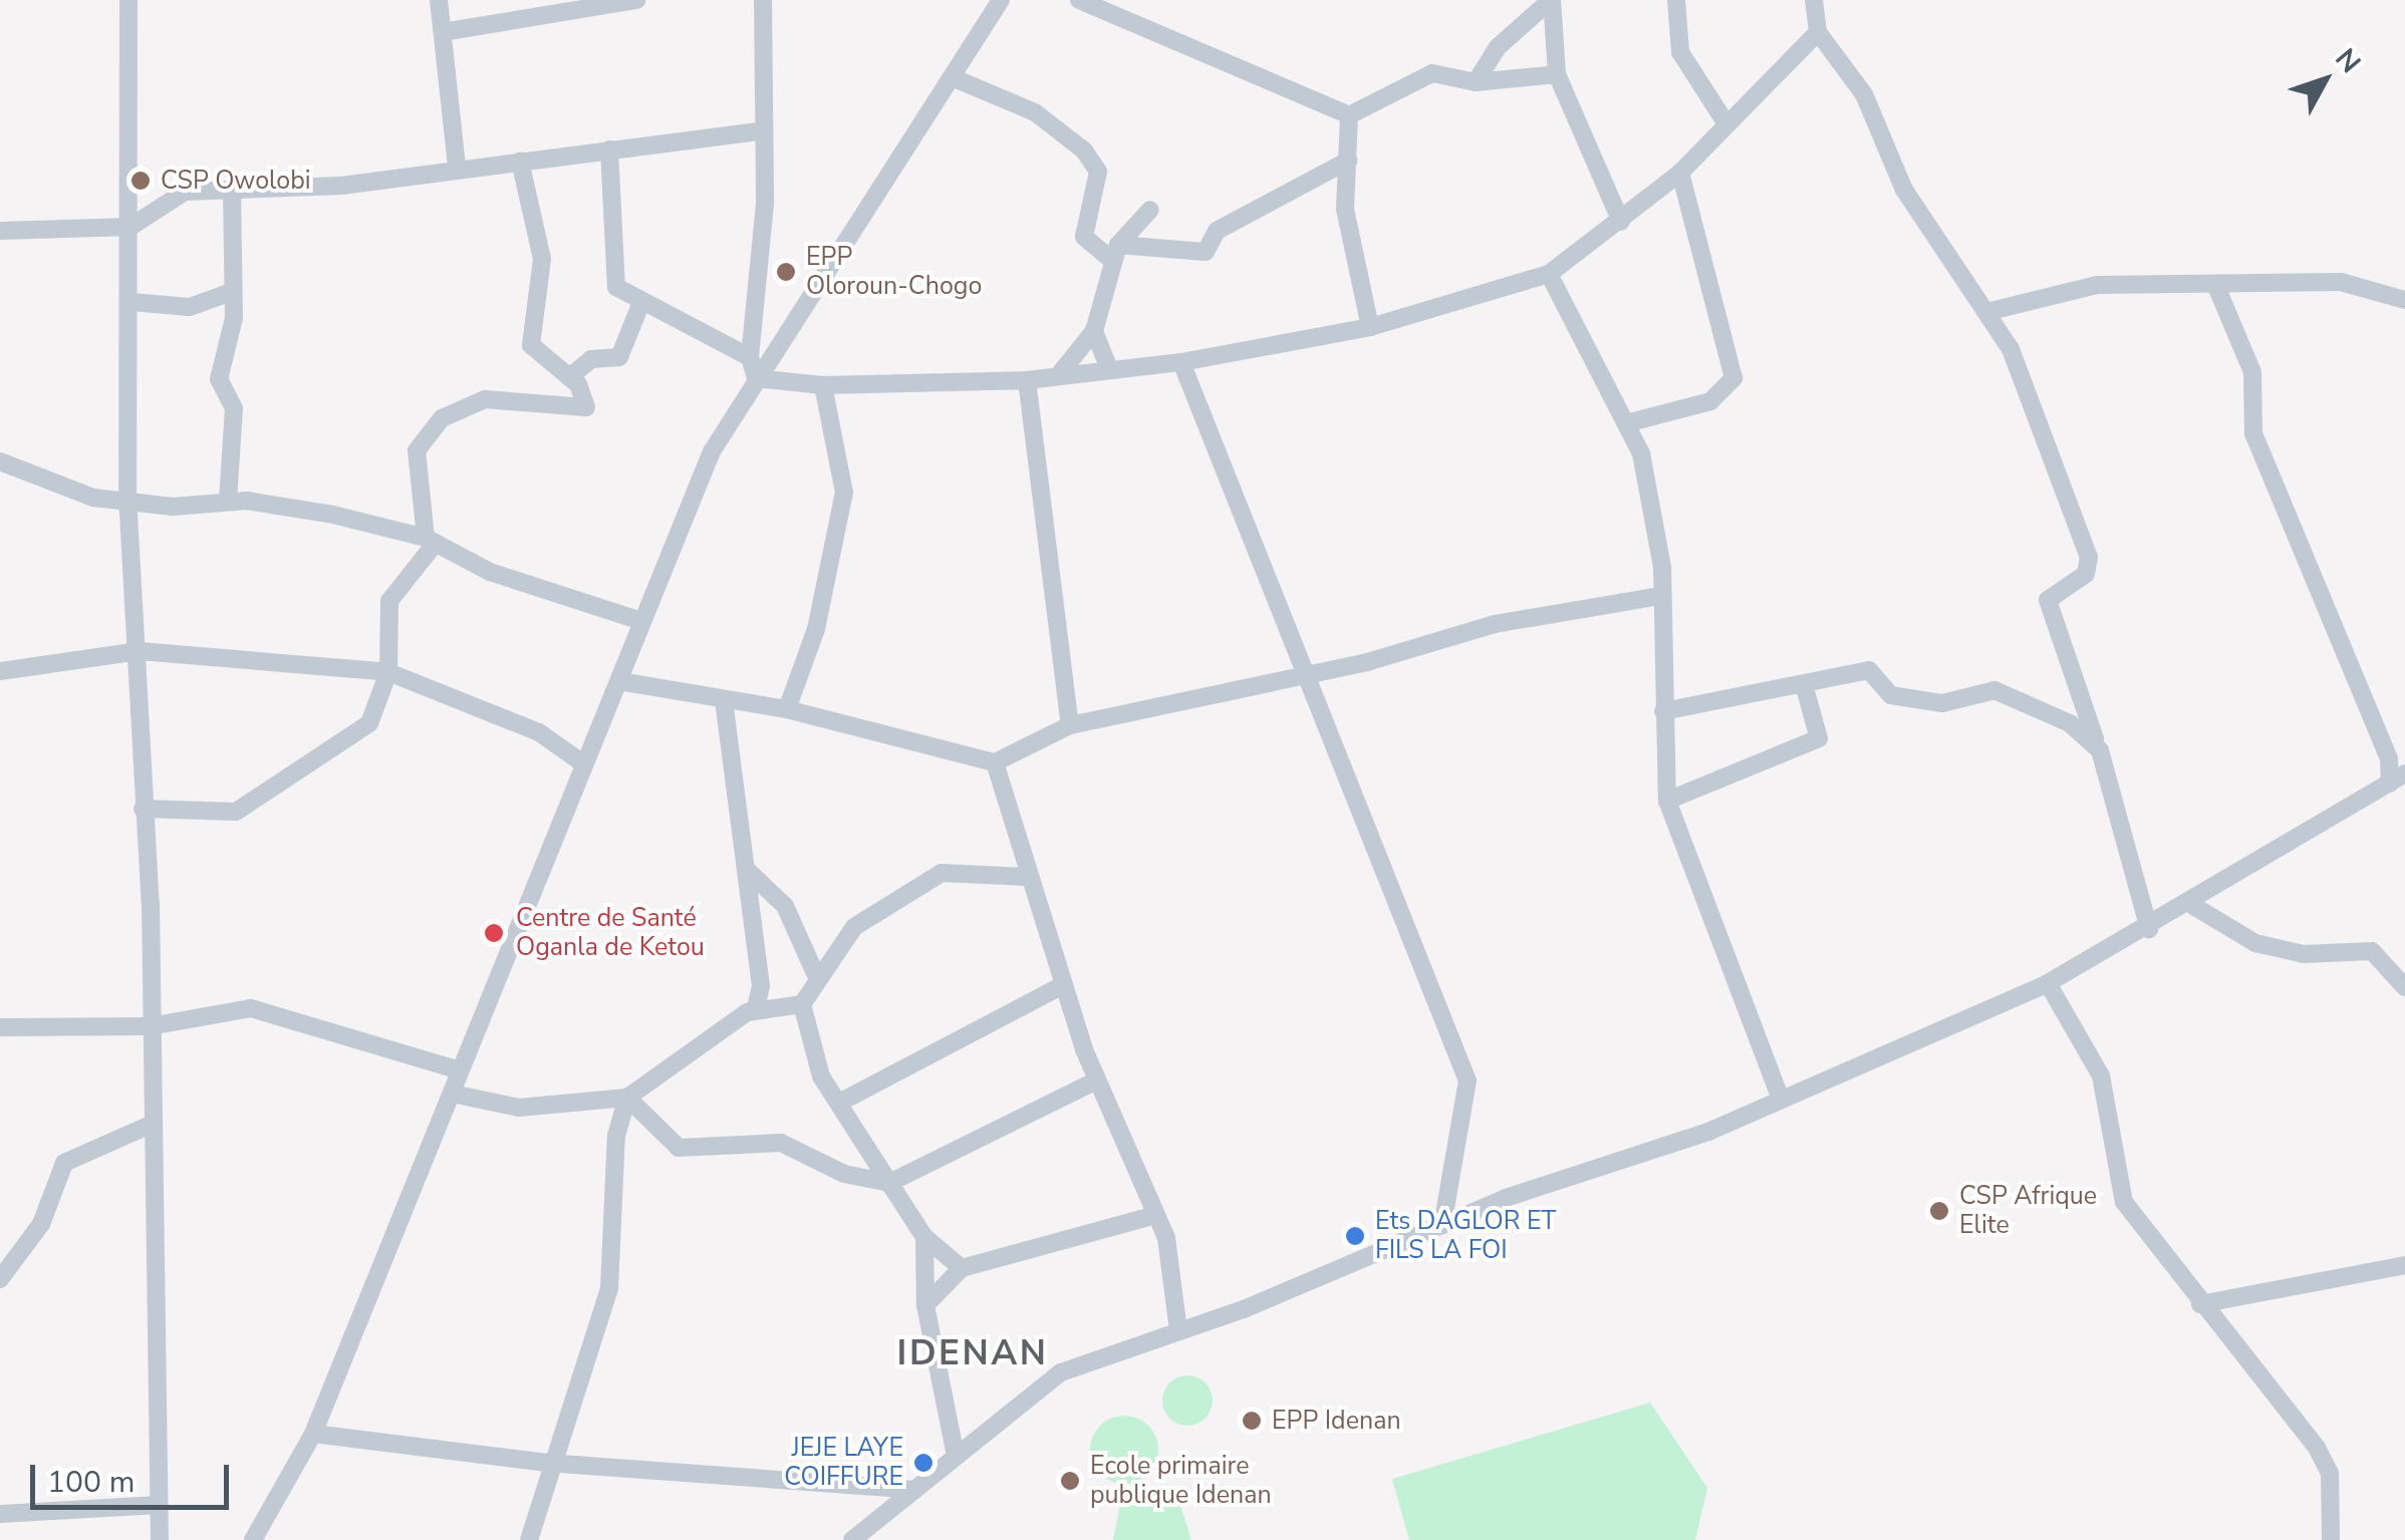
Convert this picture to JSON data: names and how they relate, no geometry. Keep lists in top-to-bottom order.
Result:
{
  "districts": ["IDENAN"],
  "places": [
    "CSP Owolobi",
    "EPP Oloroun-Chogo",
    "Centre de Santé Oganla de Ketou",
    "CSP Afrique Elite",
    "Ets DAGLOR ET FILS LA FOI",
    "EPP Idenan",
    "JEJE LAYE COIFFURE",
    "Ecole primaire publique Idenan"
  ],
  "scale_bar": "100 m",
  "north": "top right"
}
